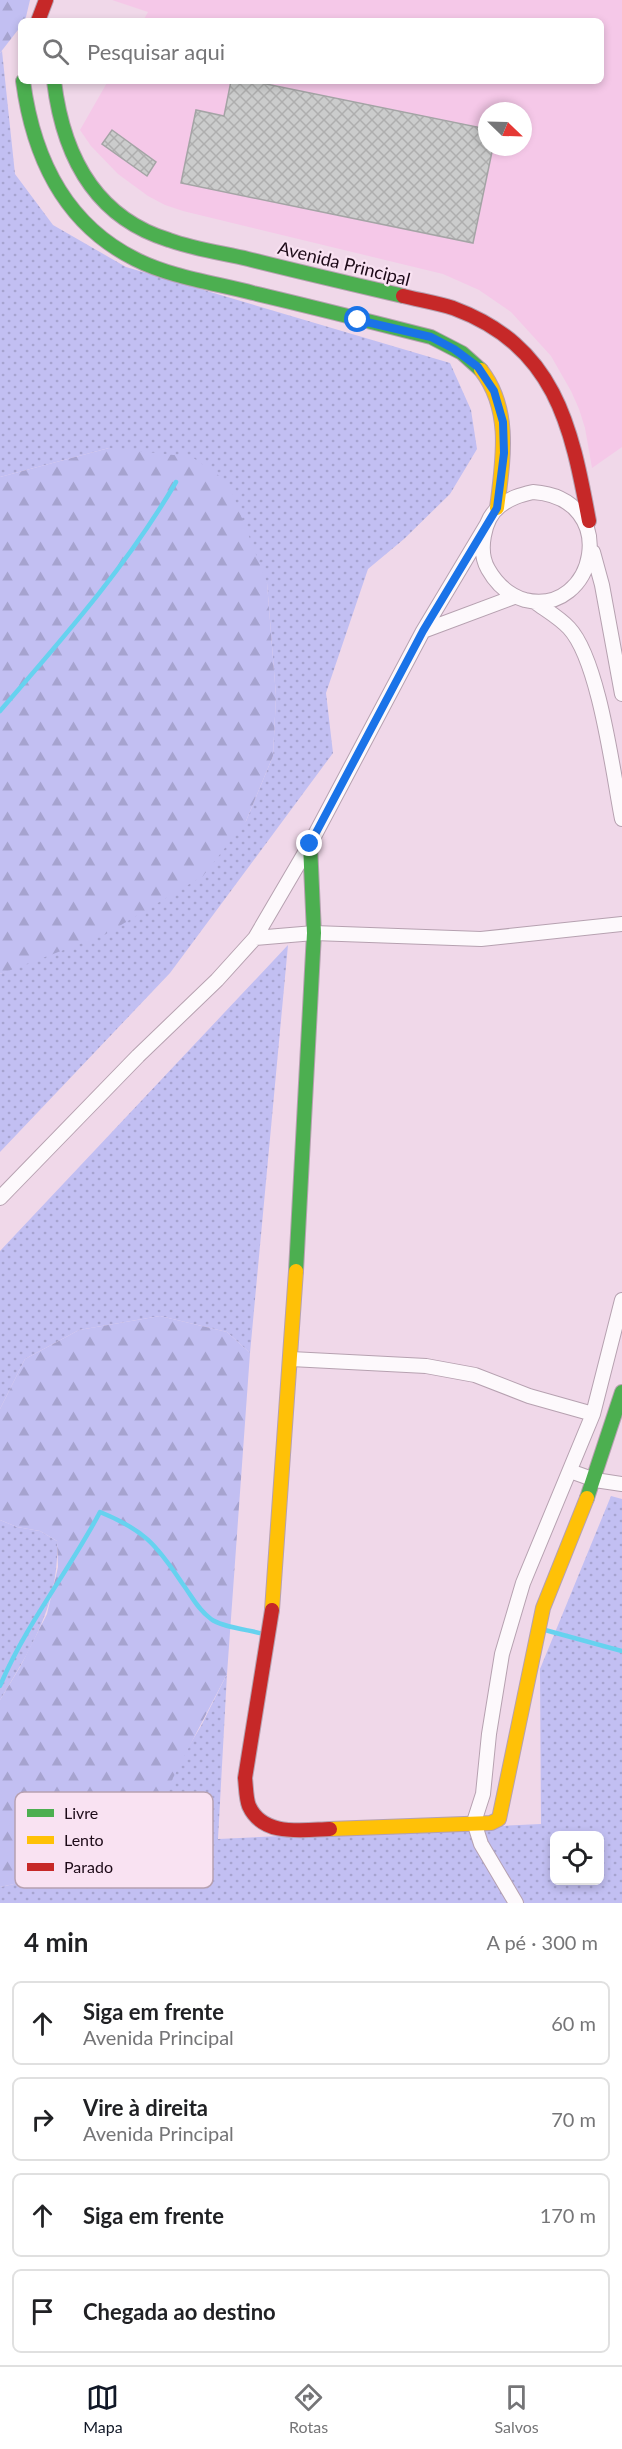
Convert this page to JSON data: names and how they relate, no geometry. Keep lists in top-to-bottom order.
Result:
{
  "streets": {
    "street": ["Avenida Principal"]
  },
  "legend": ["Livre", "Lento", "Parado"],
  "north": "bottom right",
  "page": {
    "search": "Pesquisar aqui",
    "heading": ["4 min", "A pé · 300 m"],
    "list": [
      ["Siga em frente", "Avenida Principal", "60 m"],
      ["Vire à direita", "Avenida Principal", "70 m"],
      ["Siga em frente", "170 m"],
      "Chegada ao destino"
    ],
    "nav": ["Mapa", "Rotas", "Salvos"]
  }
}
